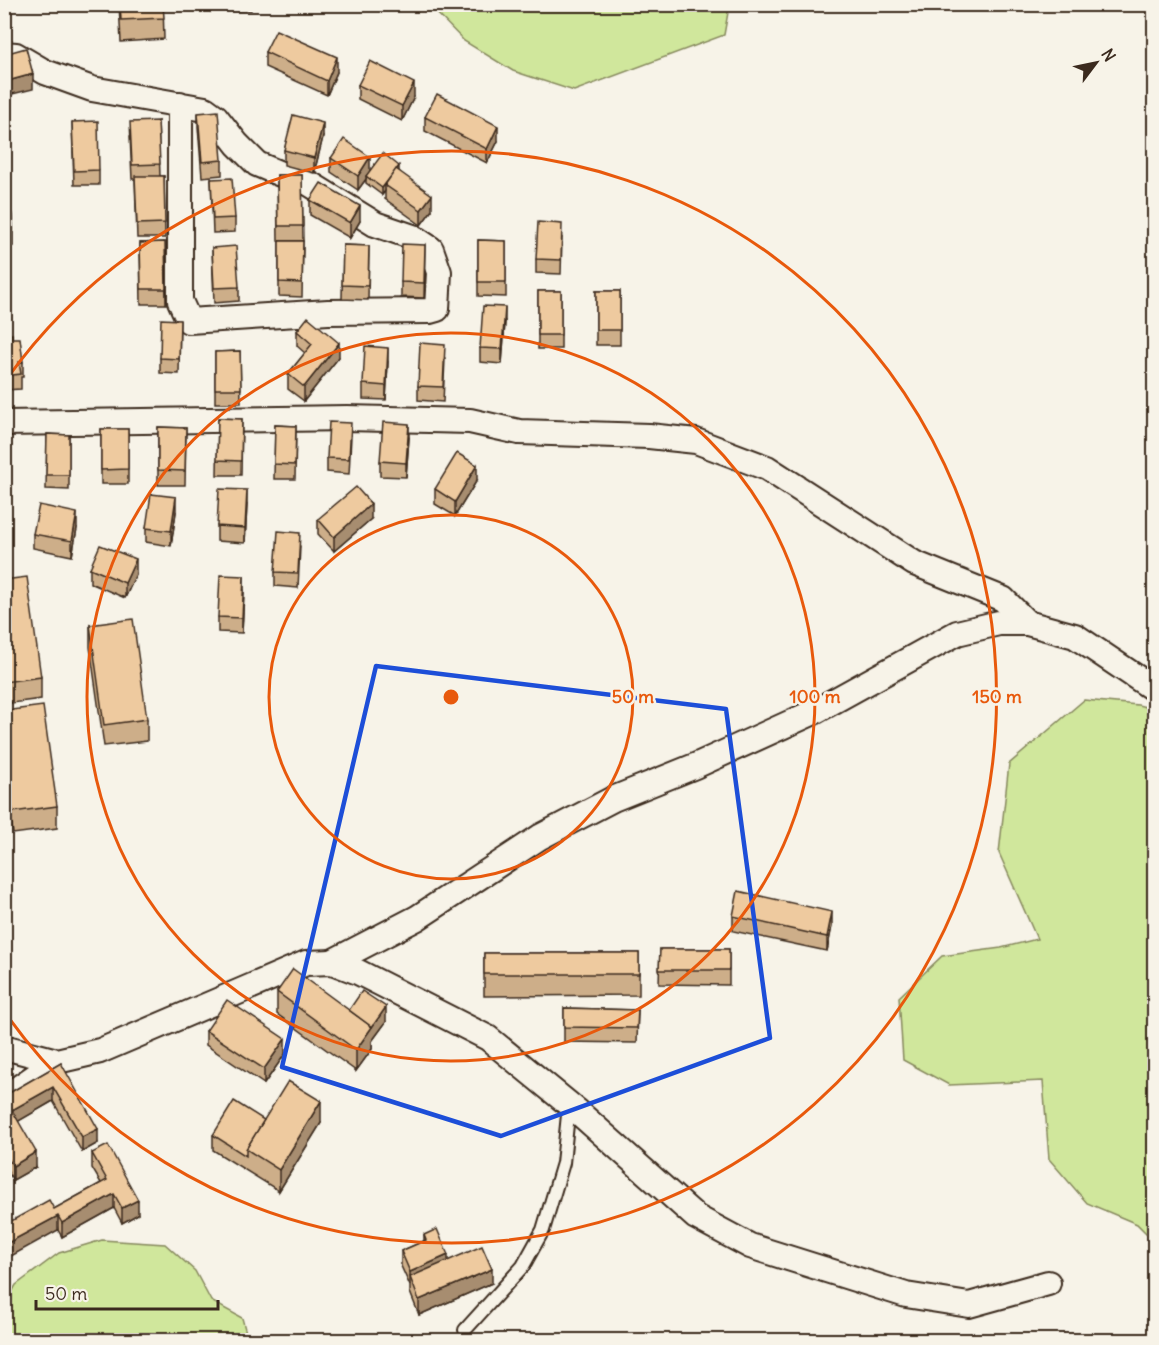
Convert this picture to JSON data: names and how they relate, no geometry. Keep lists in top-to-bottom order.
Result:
{
  "scale_bar": "50 m",
  "north": "top right",
  "rings": ["50 m", "100 m", "150 m"]
}
